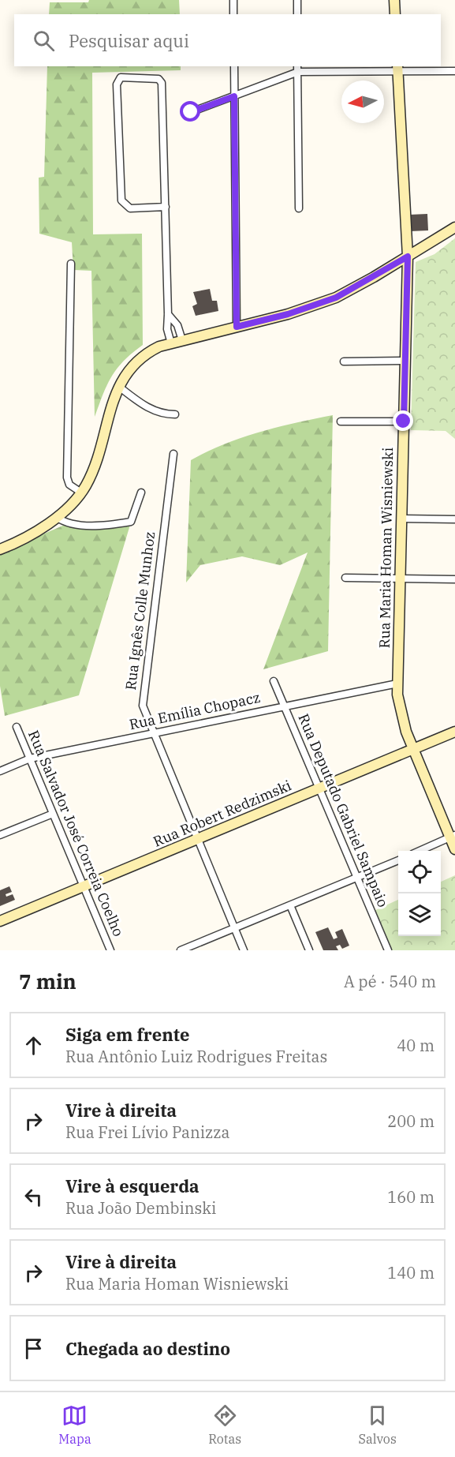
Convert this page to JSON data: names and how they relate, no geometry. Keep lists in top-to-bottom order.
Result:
{
  "streets": {
    "street": [
      "Rua Maria Homan Wisniewski",
      "Rua Ignês Colle Munhoz",
      "Rua Emília Chopacz",
      "Rua Deputado Gabriel Sampaio",
      "Rua Robert Redzimski",
      "Rua Salvador José Correia Coelho"
    ]
  },
  "crossings": [
    ["Rua Maria Homan Wisniewski", "Rua Emília Chopacz"],
    ["Rua Maria Homan Wisniewski", "Rua Robert Redzimski"],
    ["Rua Ignês Colle Munhoz", "Rua Emília Chopacz"],
    ["Rua Ignês Colle Munhoz", "Rua Robert Redzimski"],
    ["Rua Emília Chopacz", "Rua Deputado Gabriel Sampaio"],
    ["Rua Emília Chopacz", "Rua Salvador José Correia Coelho"],
    ["Rua Deputado Gabriel Sampaio", "Rua Robert Redzimski"],
    ["Rua Robert Redzimski", "Rua Salvador José Correia Coelho"]
  ],
  "north": "left",
  "page": {
    "search": "Pesquisar aqui",
    "heading": ["7 min", "A pé · 540 m"],
    "list": [
      ["Siga em frente", "Rua Antônio Luiz Rodrigues Freitas", "40 m"],
      ["Vire à direita", "Rua Frei Lívio Panizza", "200 m"],
      ["Vire à esquerda", "Rua João Dembinski", "160 m"],
      ["Vire à direita", "Rua Maria Homan Wisniewski", "140 m"],
      "Chegada ao destino"
    ],
    "nav": ["Mapa", "Rotas", "Salvos"]
  }
}
